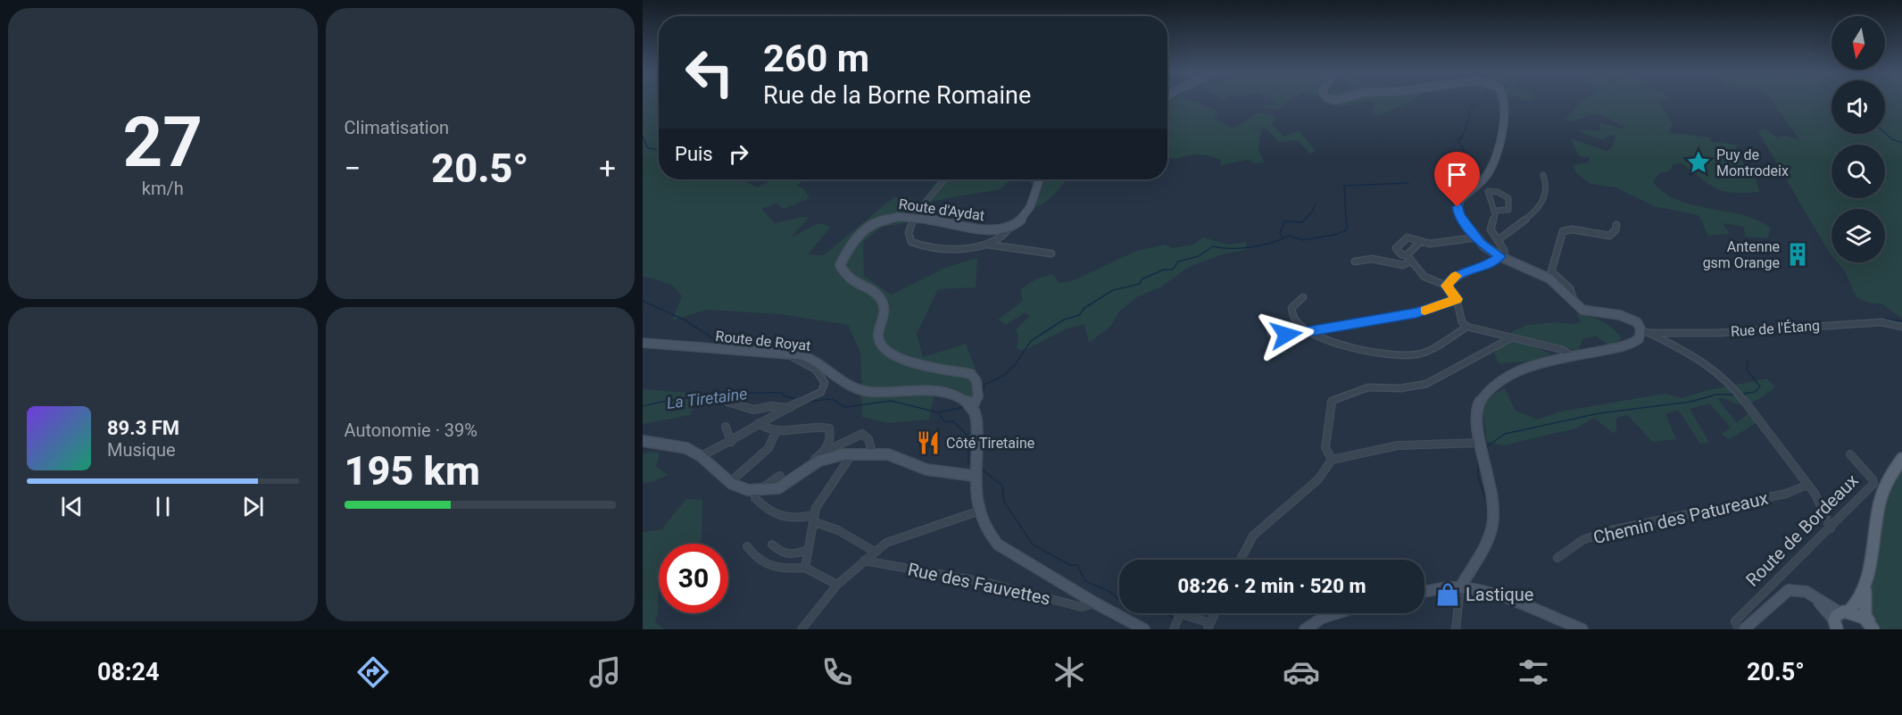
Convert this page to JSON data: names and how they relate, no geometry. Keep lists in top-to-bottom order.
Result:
{
  "streets": {
    "main road": ["Route d'Aydat", "Route de Royat"],
    "street": [
      "Rue de l'Étang",
      "Chemin des Patureaux",
      "Route de Bordeaux",
      "Rue des Fauvettes"
    ]
  },
  "crossings": [
    ["Route d'Aydat", "Route de Royat"]
  ],
  "water": ["La Tiretaine"],
  "places": {
    "place": ["Puy de Montrodeix"],
    "building": ["Antenne gsm Orange"],
    "restaurant": ["Côté Tiretaine"],
    "shop": ["Lastique"]
  },
  "north": "bottom",
  "page": {
    "tile": [
      ["27", "km/h"],
      "Climatisation",
      ["Autonomie · 39%", "195 km"]
    ],
    "turn": ["260 m", "Rue de la Borne Romaine"],
    "then": "Puis",
    "heat": ["−", "20.5°", "+"],
    "song": ["89.3 FM", "Musique"],
    "limit": "30",
    "trip": "08:26 · 2 min · 520 m",
    "tabs": ["08:24", "20.5°"]
  }
}
